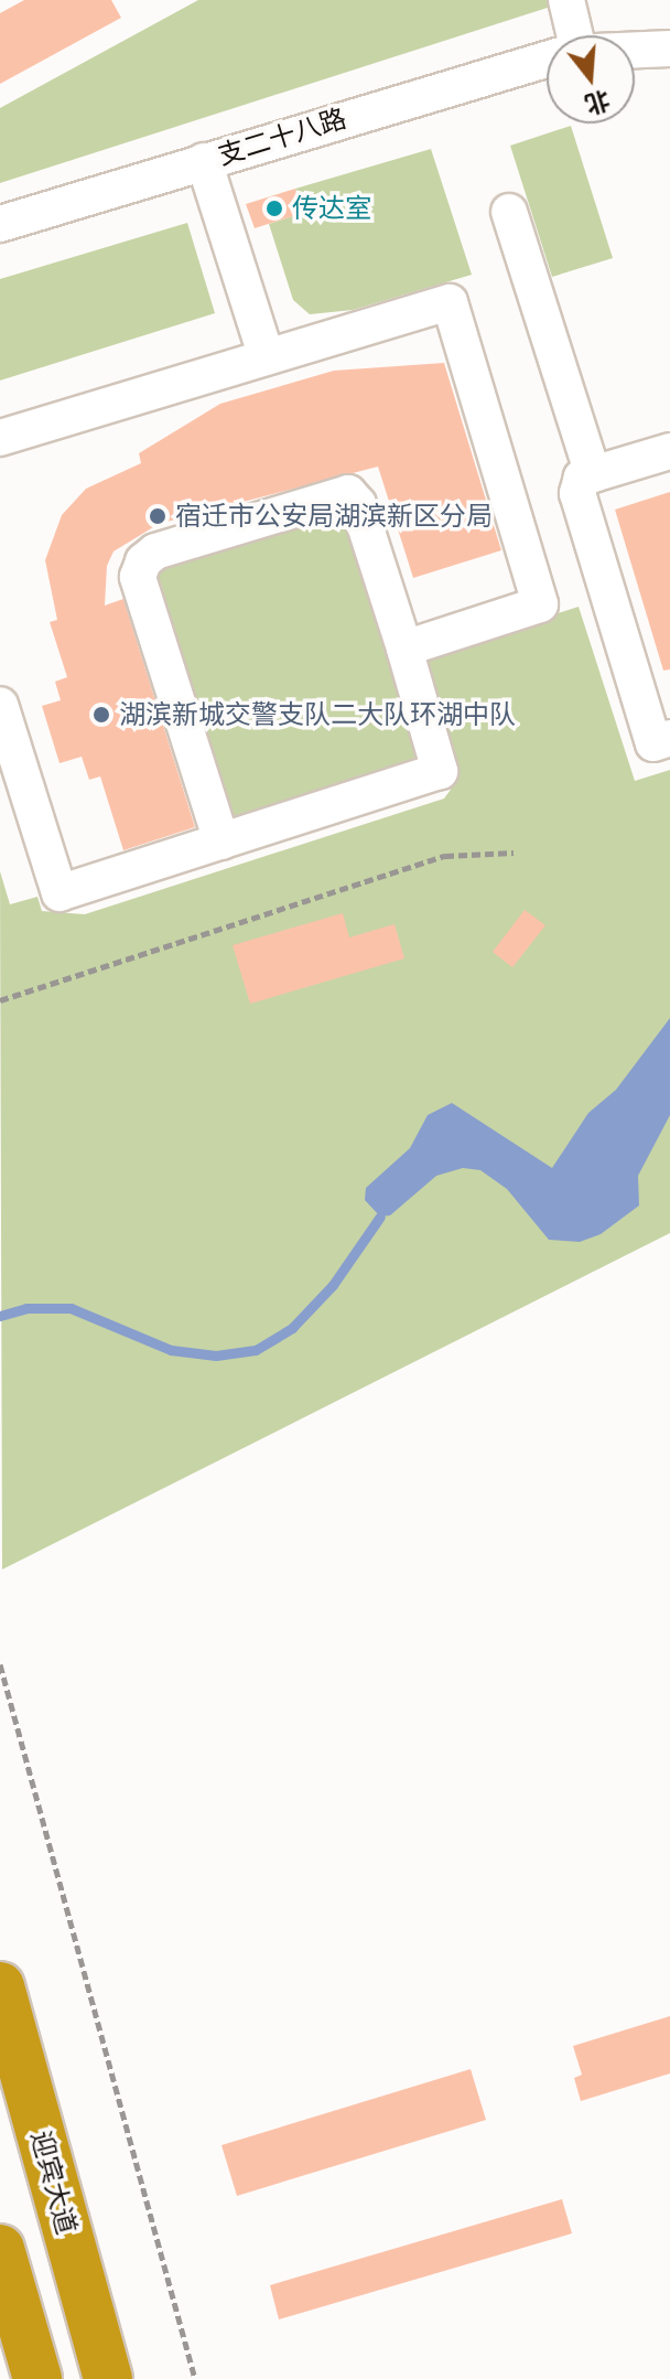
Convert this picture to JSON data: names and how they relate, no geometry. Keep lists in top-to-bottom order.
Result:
{
  "streets": {
    "highway": ["迎宾大道"],
    "street": ["支二十八路"]
  },
  "places": ["传达室", "宿迁市公安局湖滨新区分局", "湖滨新城交警支队二大队环湖中队"],
  "north": "bottom"
}
